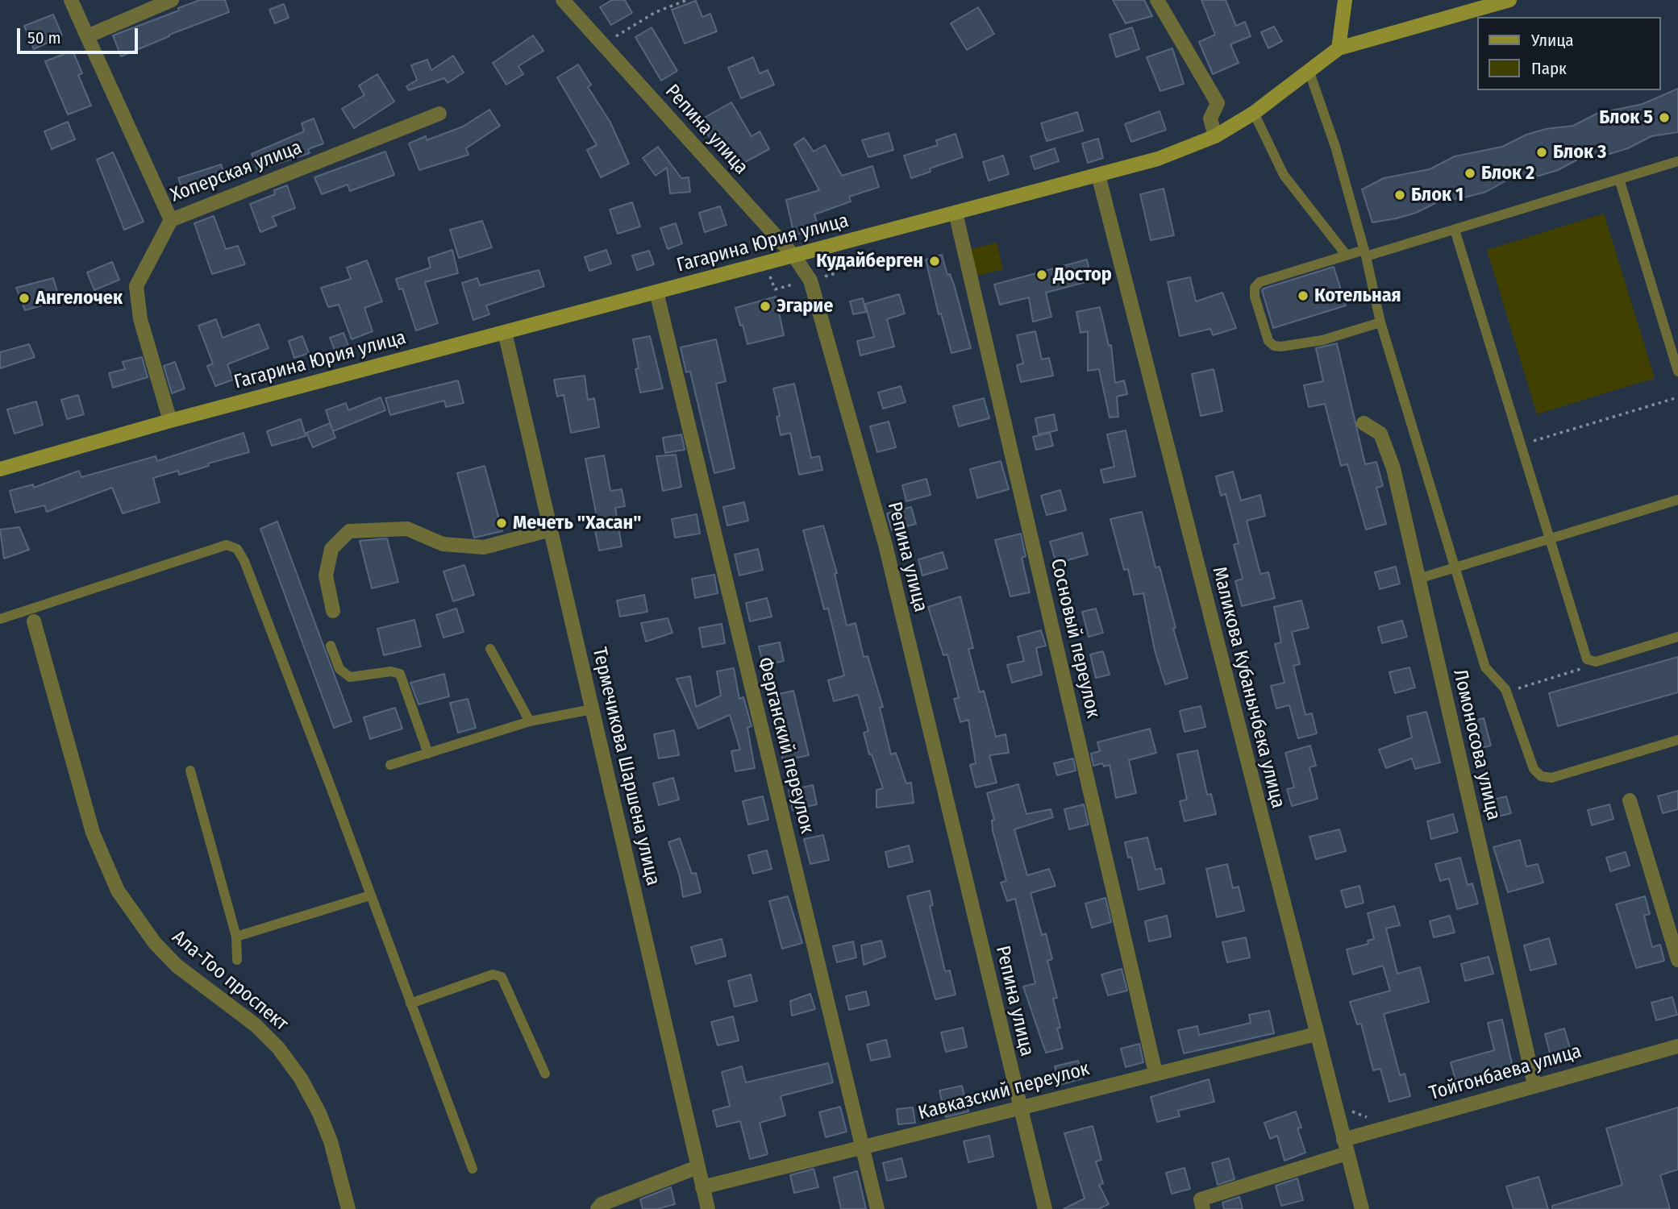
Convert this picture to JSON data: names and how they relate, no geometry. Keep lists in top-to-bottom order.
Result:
{
  "streets": {
    "main road": ["Гагарина Юрия улица"],
    "street": [
      "Репина улица",
      "Хоперская улица",
      "Сосновый переулок",
      "Маликова Кубанычбека улица",
      "Ломоносова улица",
      "Ферганский переулок",
      "Термечикова Шаршена улица",
      "Ала-Тоо проспект",
      "Тойгонбаева улица",
      "Кавказский переулок"
    ]
  },
  "crossings": [
    ["Репина улица", "Гагарина Юрия улица"],
    ["Репина улица", "Кавказский переулок"],
    ["Гагарина Юрия улица", "Сосновый переулок"],
    ["Гагарина Юрия улица", "Маликова Кубанычбека улица"],
    ["Гагарина Юрия улица", "Ферганский переулок"],
    ["Гагарина Юрия улица", "Термечикова Шаршена улица"],
    ["Сосновый переулок", "Кавказский переулок"],
    ["Маликова Кубанычбека улица", "Тойгонбаева улица"],
    ["Маликова Кубанычбека улица", "Кавказский переулок"],
    ["Ломоносова улица", "Тойгонбаева улица"],
    ["Ферганский переулок", "Кавказский переулок"],
    ["Термечикова Шаршена улица", "Кавказский переулок"]
  ],
  "places": [
    "Блок 5",
    "Блок 3",
    "Блок 2",
    "Блок 1",
    "Кудайберген",
    "Достор",
    "Котельная",
    "Ангелочек",
    "Эгарие",
    "Мечеть \"Хасан\""
  ],
  "legend": ["Улица", "Парк"],
  "scale_bar": "50 m"
}
